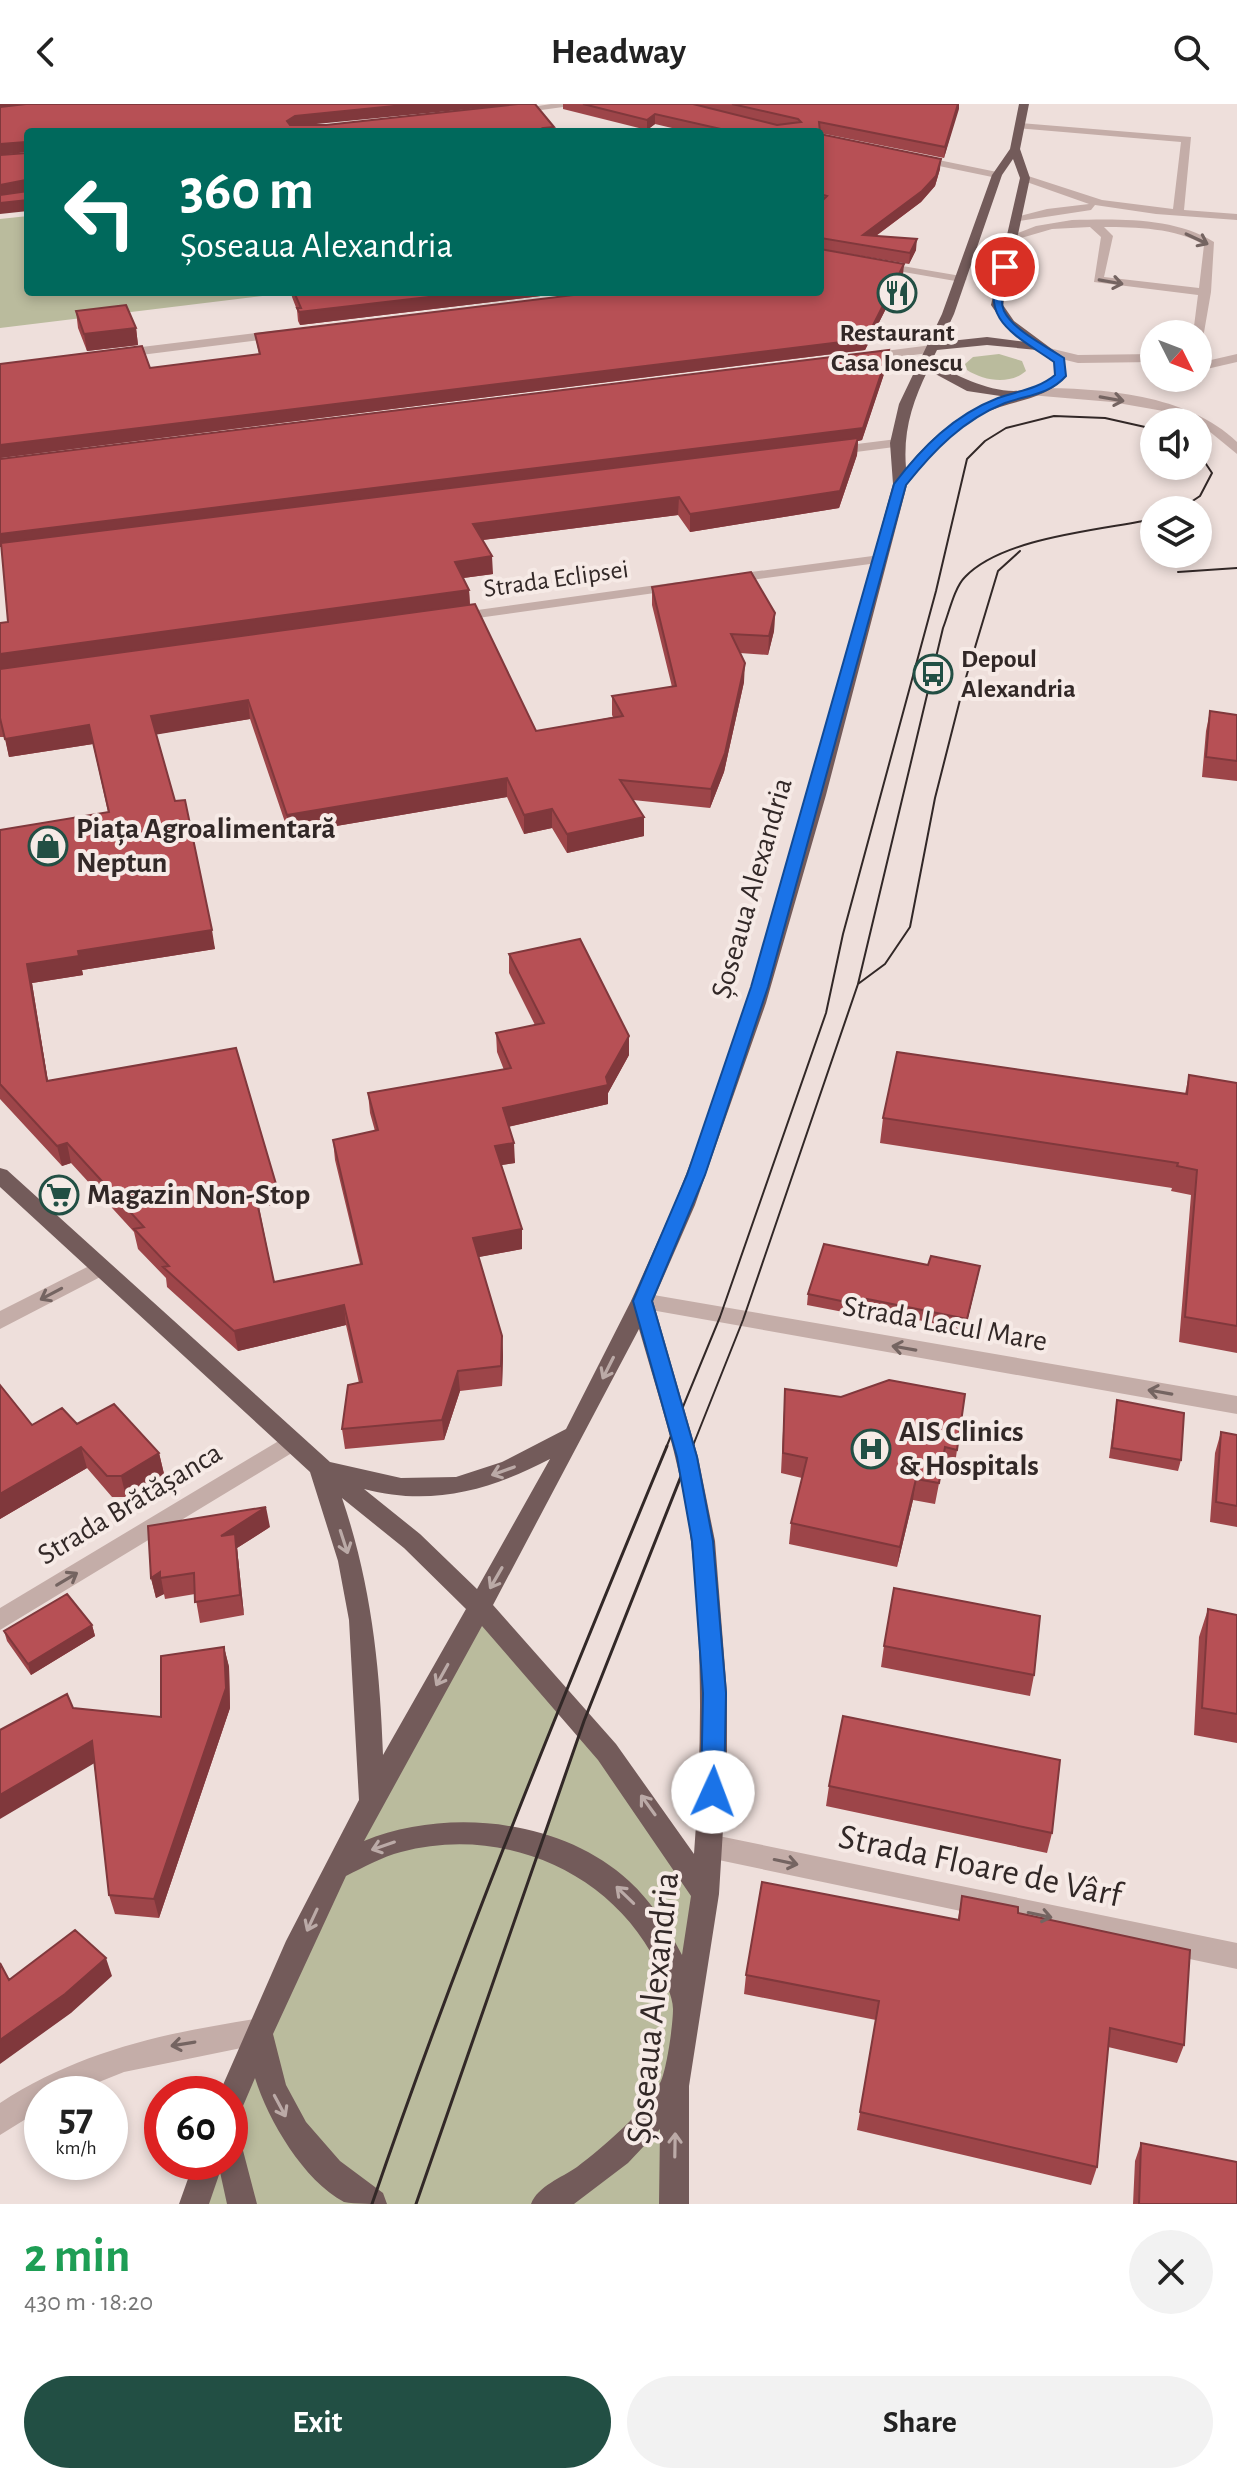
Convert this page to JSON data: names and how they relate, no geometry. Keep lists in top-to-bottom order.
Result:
{
  "streets": {
    "main road": ["Șoseaua Alexandria"],
    "street": [
      "Strada Eclipsei",
      "Strada Lacul Mare",
      "Strada Brătășanca",
      "Strada Floare de Vârf"
    ]
  },
  "crossings": [
    ["Strada Eclipsei", "Șoseaua Alexandria"],
    ["Șoseaua Alexandria", "Strada Lacul Mare"],
    ["Șoseaua Alexandria", "Strada Floare de Vârf"]
  ],
  "one_way": ["Strada Lacul Mare", "Strada Brătășanca", "Strada Floare de Vârf"],
  "places": {
    "restaurant": ["Restaurant Casa Ionescu"],
    "bus stop": ["Depoul Alexandria"],
    "shop": ["Piața Agroalimentară Neptun"],
    "supermarket": ["Magazin Non-Stop"],
    "hospital": ["AIS Clinics & Hospitals"]
  },
  "north": "bottom right",
  "page": {
    "header": "Headway",
    "turn": ["360 m", "Șoseaua Alexandria"],
    "speed": "57 km/h",
    "limit": "60",
    "heading": ["2 min", "430 m · 18:20"],
    "buttons": ["Exit", "Share"]
  }
}
